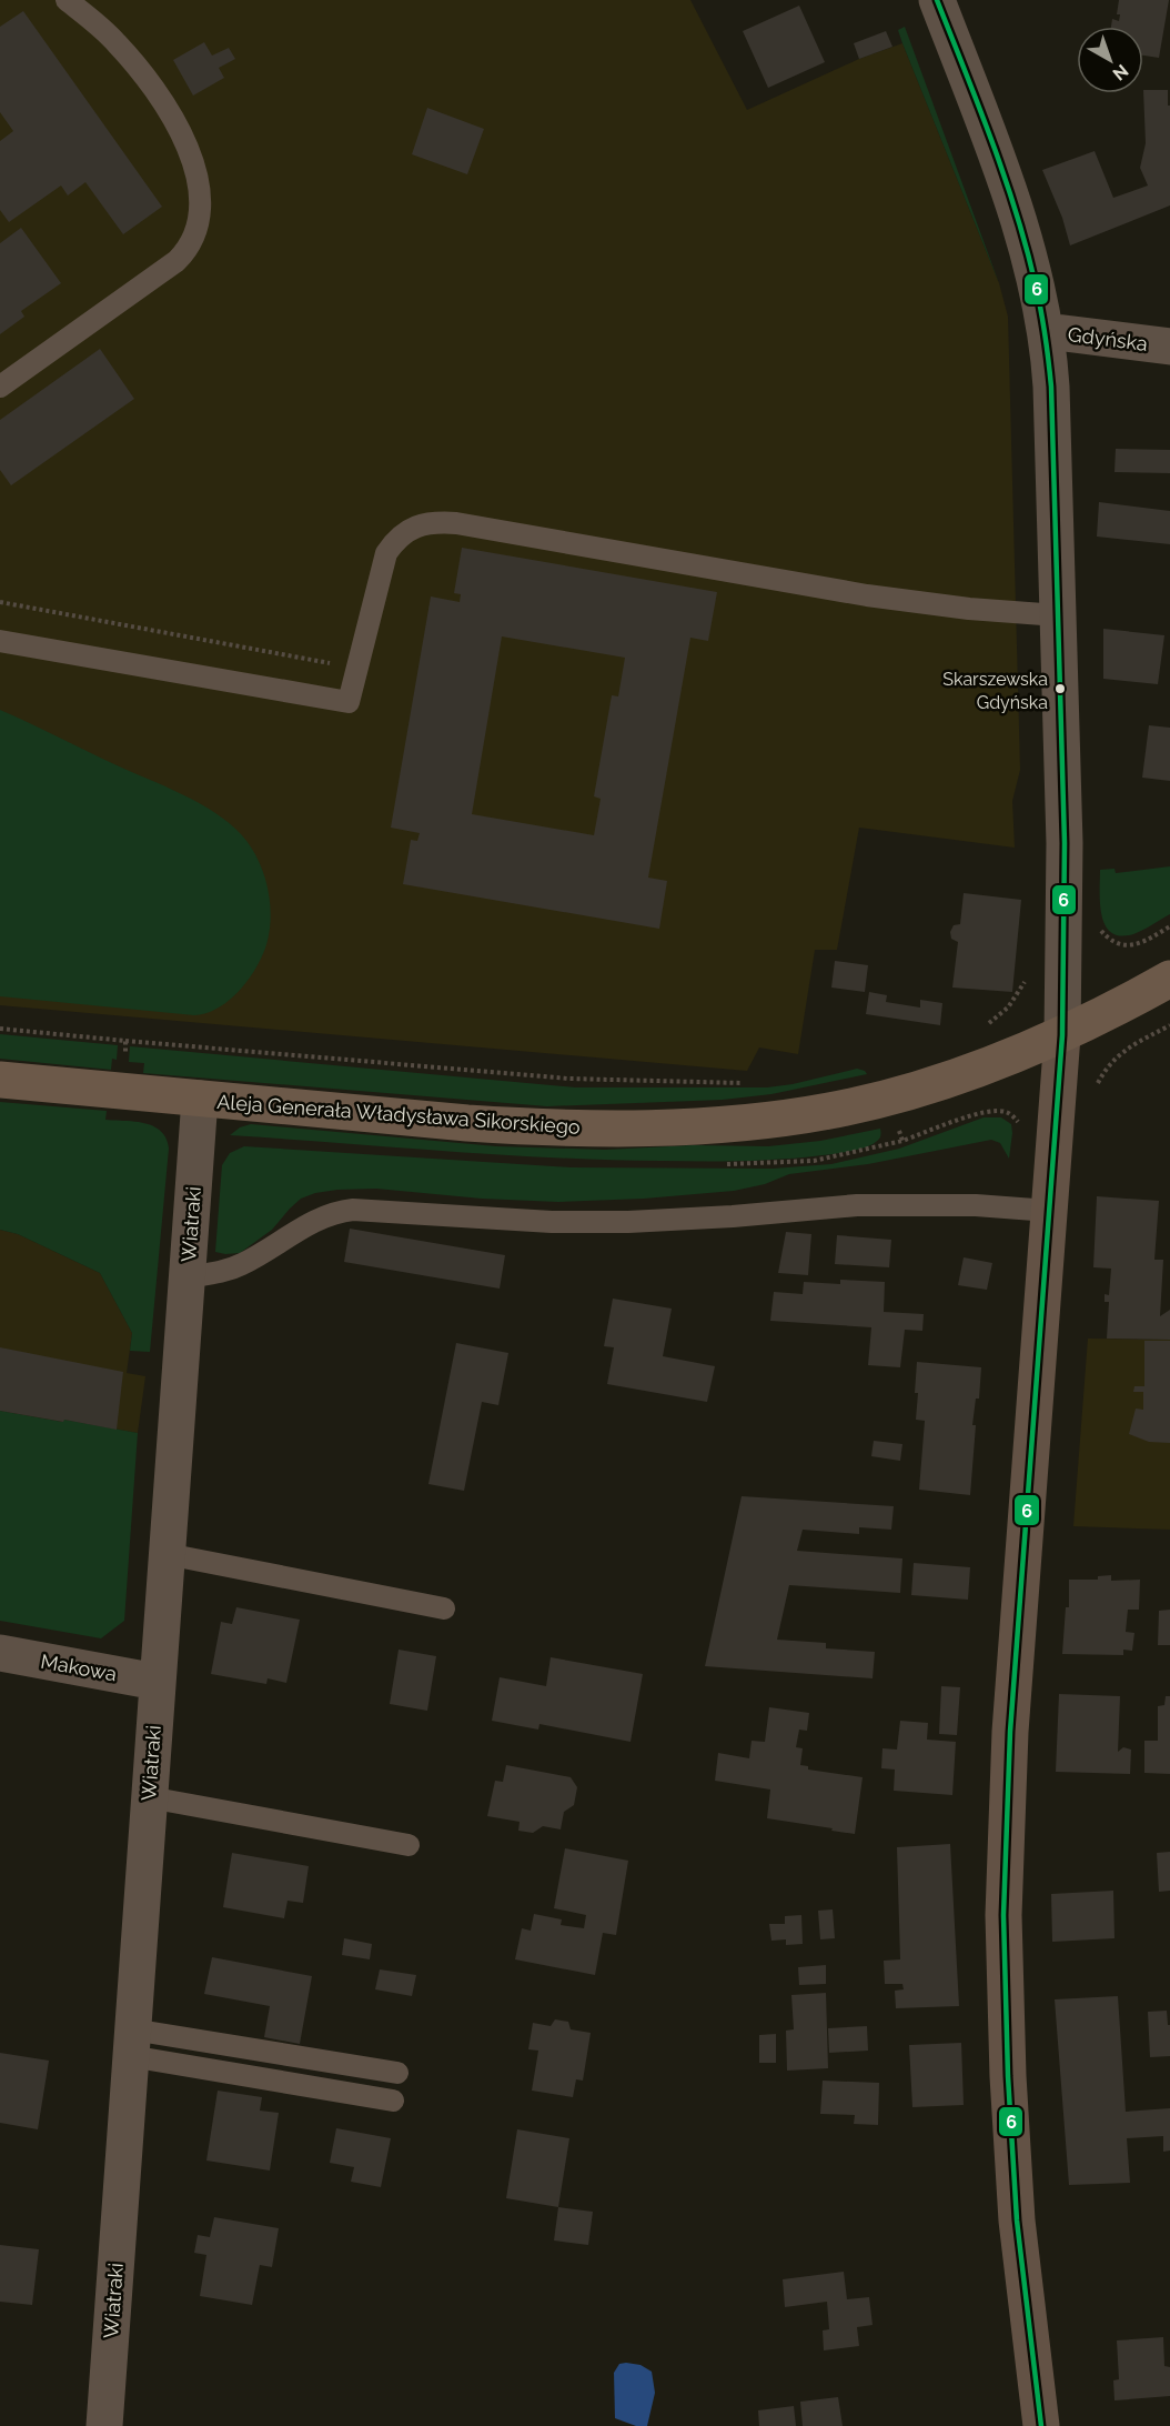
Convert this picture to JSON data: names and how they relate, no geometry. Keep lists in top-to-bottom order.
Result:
{
  "streets": {
    "main road": ["Aleja Generała Władysława Sikorskiego"],
    "street": ["Gdyńska", "Wiatraki", "Makowa"]
  },
  "crossings": [
    ["Aleja Generała Władysława Sikorskiego", "Wiatraki"],
    ["Wiatraki", "Makowa"]
  ],
  "places": ["Skarszewska Gdyńska"],
  "lines": ["transit line 6"],
  "north": "bottom right"
}
